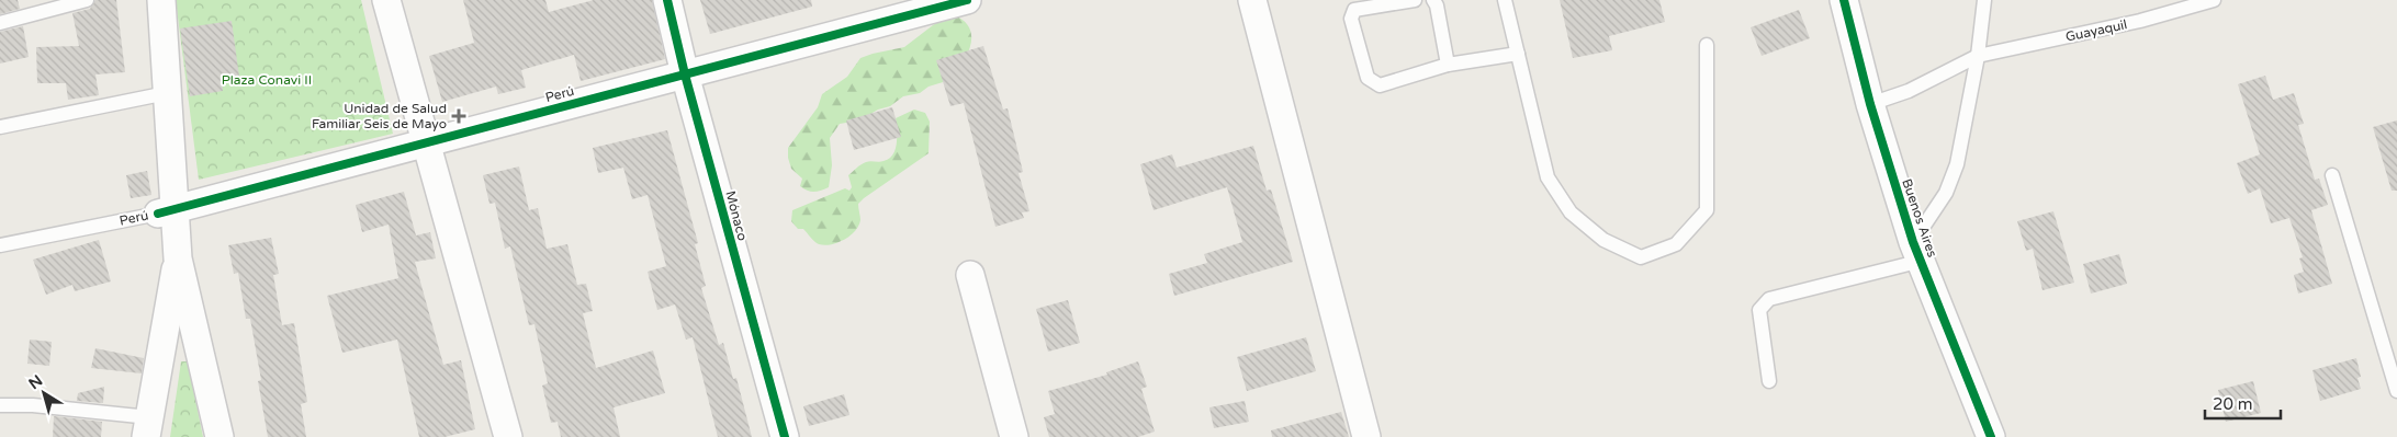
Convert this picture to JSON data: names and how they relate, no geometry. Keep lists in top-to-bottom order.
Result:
{
  "streets": {
    "street": ["Perú", "Mónaco", "Buenos Aires"],
    "lane": ["Guayaquil"]
  },
  "crossings": [
    ["Guayaquil", "Buenos Aires"],
    ["Perú", "Mónaco"]
  ],
  "parks": ["Plaza Conavi II"],
  "places": {
    "health": ["Unidad de Salud Familiar Seis de Mayo"]
  },
  "scale_bar": "20 m",
  "north": "top left"
}
